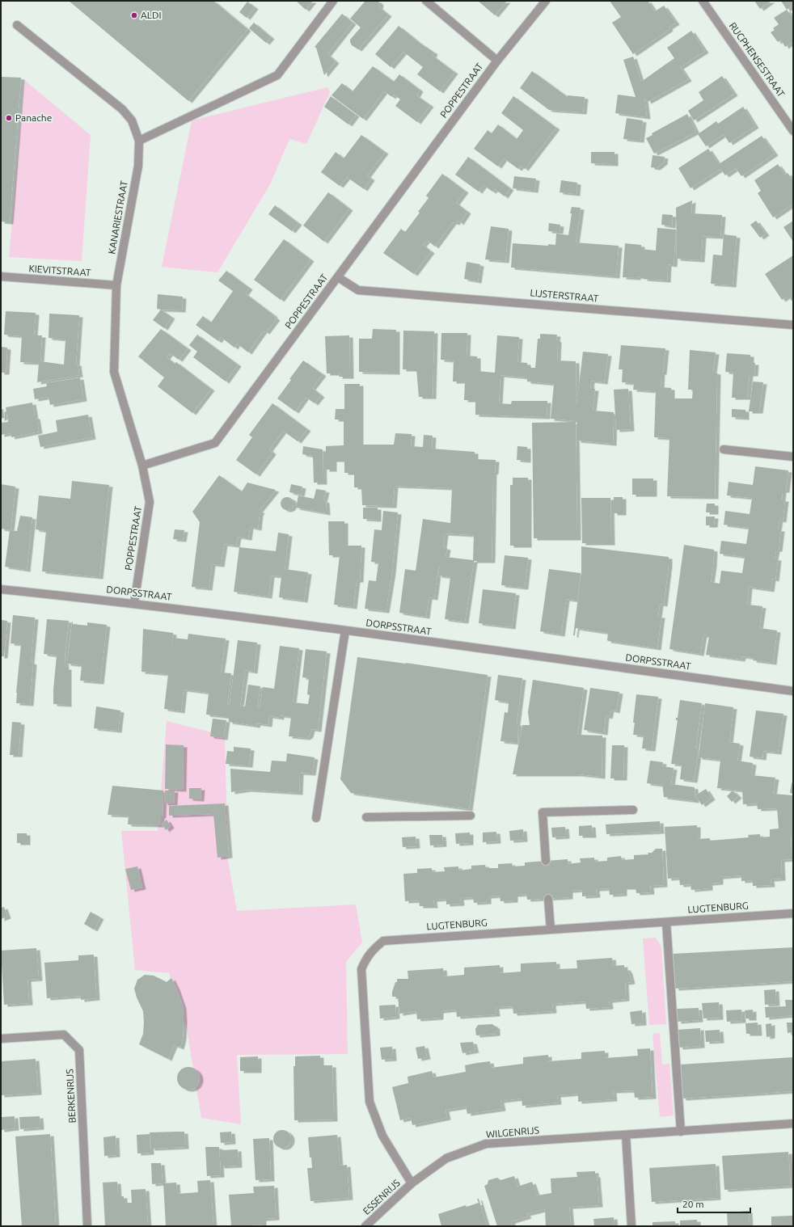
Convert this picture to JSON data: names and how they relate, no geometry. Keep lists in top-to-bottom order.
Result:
{
  "streets": {
    "street": [
      "RUCPHENSESTRAAT",
      "POPPESTRAAT",
      "KANARIESTRAAT",
      "KIEVITSTRAAT",
      "LIJSTERSTRAAT",
      "DORPSSTRAAT",
      "LUGTENBURG",
      "BERKENRIJS",
      "WILGENRIJS",
      "ESSENRIJS"
    ]
  },
  "crossings": [
    ["POPPESTRAAT", "KANARIESTRAAT"],
    ["POPPESTRAAT", "LIJSTERSTRAAT"],
    ["POPPESTRAAT", "DORPSSTRAAT"],
    ["KANARIESTRAAT", "KIEVITSTRAAT"],
    ["LUGTENBURG", "WILGENRIJS"],
    ["LUGTENBURG", "ESSENRIJS"],
    ["WILGENRIJS", "ESSENRIJS"]
  ],
  "places": ["ALDI", "Panache"],
  "scale_bar": "20 m"
}
